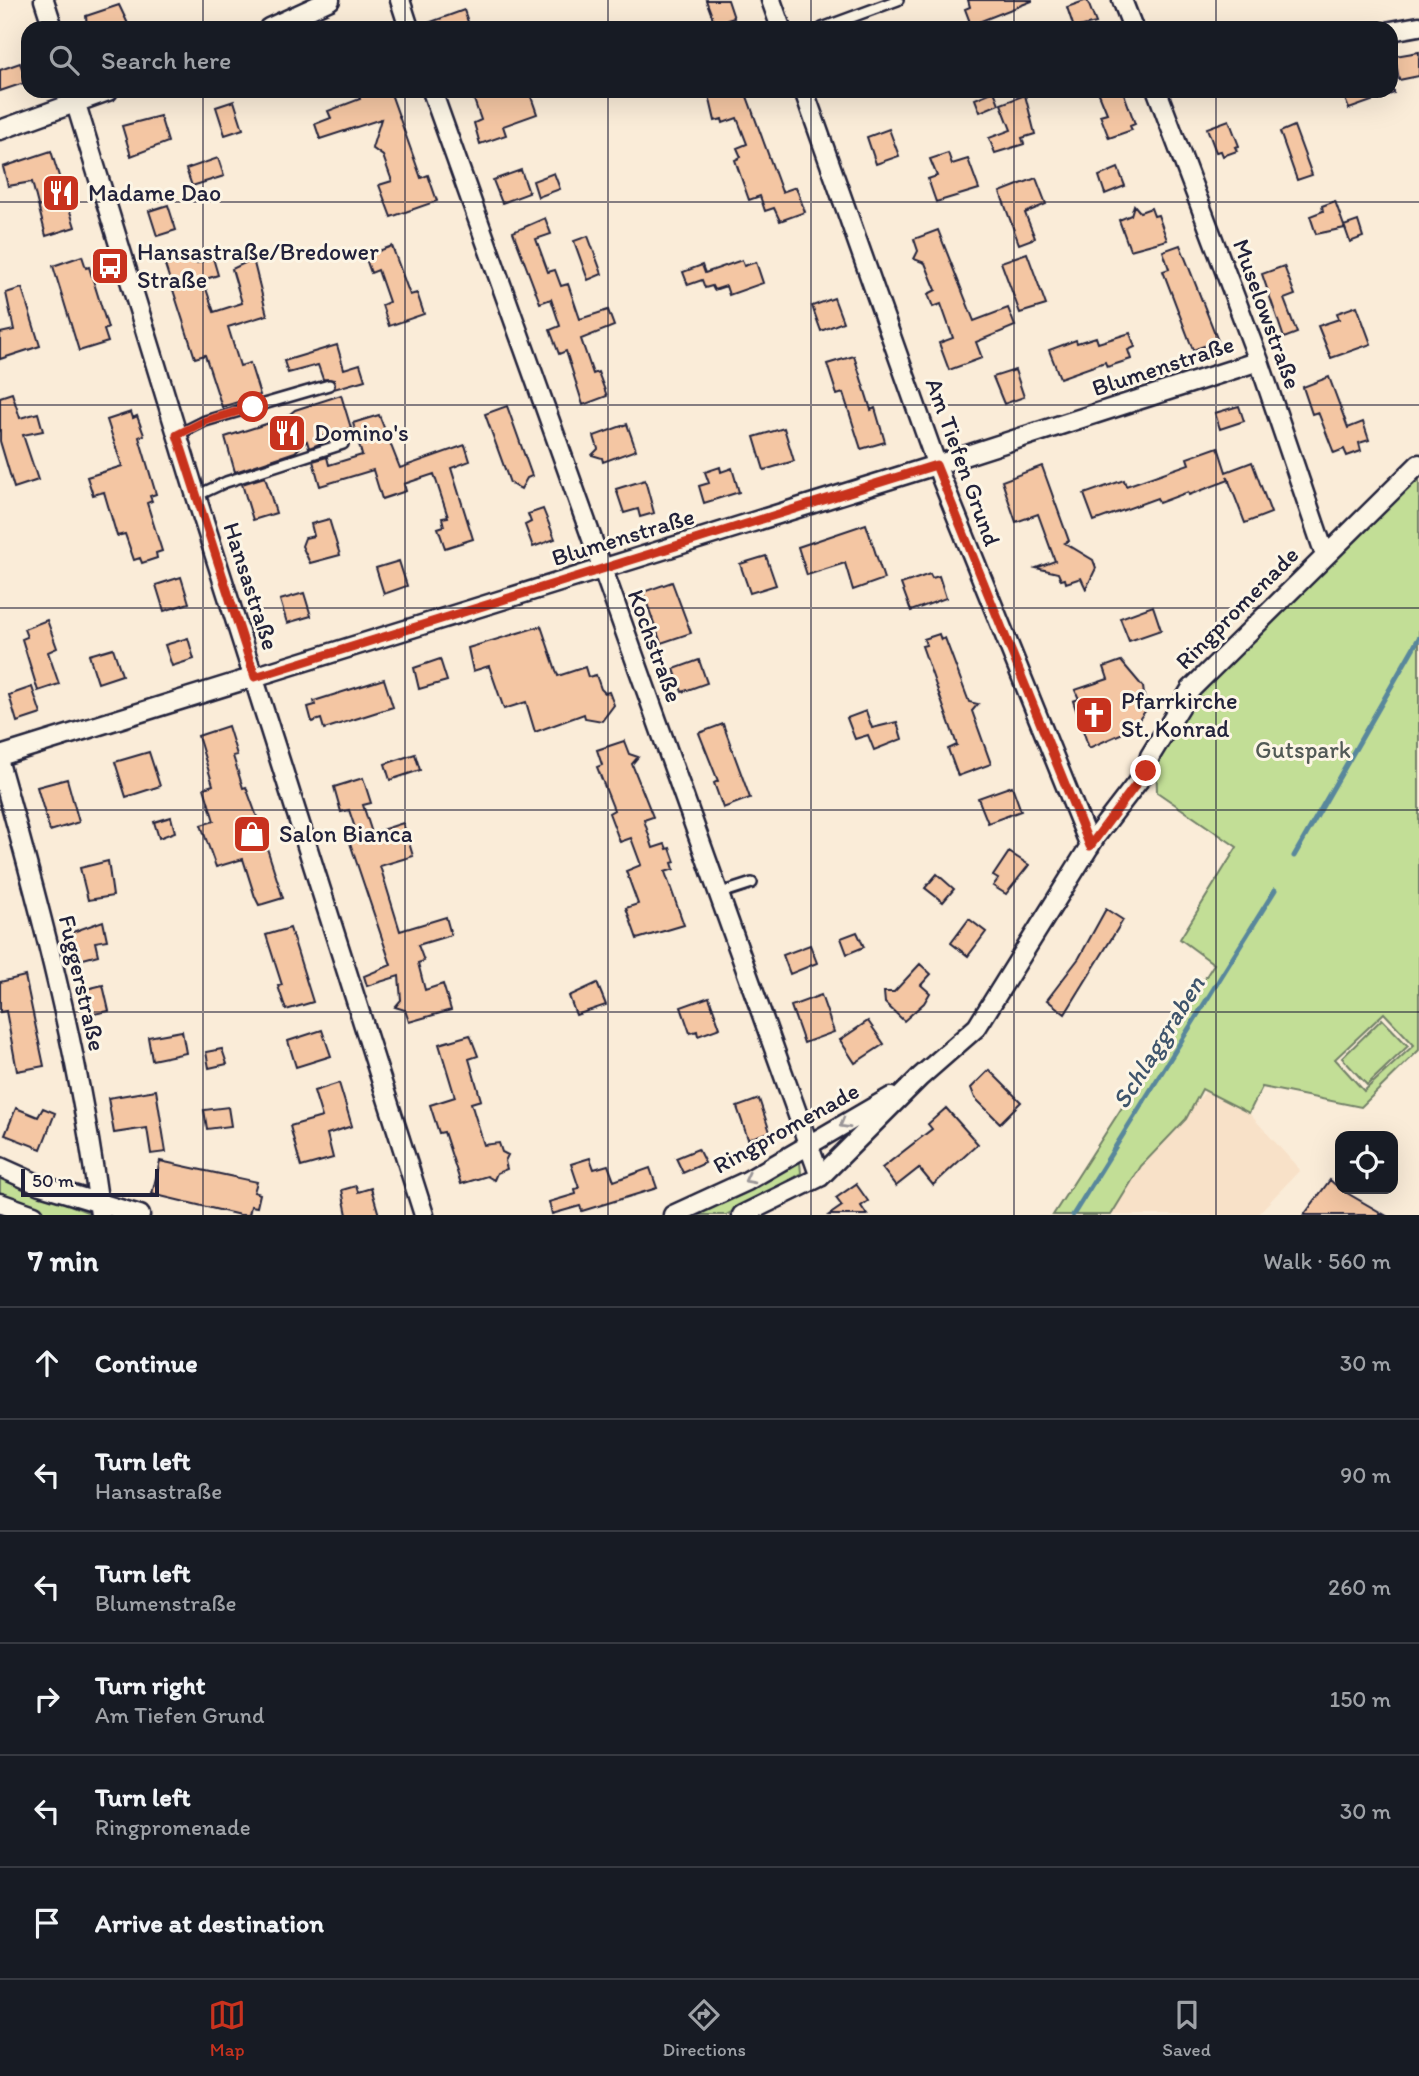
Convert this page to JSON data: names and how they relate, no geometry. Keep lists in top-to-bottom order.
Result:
{
  "streets": {
    "street": [
      "Muselowstraße",
      "Blumenstraße",
      "Am Tiefen Grund",
      "Hansastraße",
      "Ringpromenade",
      "Kochstraße",
      "Fuggerstraße"
    ]
  },
  "crossings": [
    ["Muselowstraße", "Blumenstraße"],
    ["Muselowstraße", "Ringpromenade"],
    ["Blumenstraße", "Am Tiefen Grund"],
    ["Blumenstraße", "Hansastraße"],
    ["Blumenstraße", "Kochstraße"],
    ["Am Tiefen Grund", "Ringpromenade"],
    ["Ringpromenade", "Kochstraße"]
  ],
  "water": ["Schlaggraben"],
  "parks": ["Gutspark"],
  "places": {
    "restaurant": ["Madame Dao", "Domino's"],
    "bus stop": ["Hansastraße/Bredower Straße"],
    "church": ["Pfarrkirche St. Konrad"],
    "shop": ["Salon Bianca"]
  },
  "scale_bar": "50 m",
  "page": {
    "search": "Search here",
    "scale": "50 m",
    "heading": ["7 min", "Walk · 560 m"],
    "list": [
      ["Continue", "30 m"],
      ["Turn left", "Hansastraße", "90 m"],
      ["Turn left", "Blumenstraße", "260 m"],
      ["Turn right", "Am Tiefen Grund", "150 m"],
      ["Turn left", "Ringpromenade", "30 m"],
      "Arrive at destination"
    ],
    "nav": ["Map", "Directions", "Saved"]
  }
}
